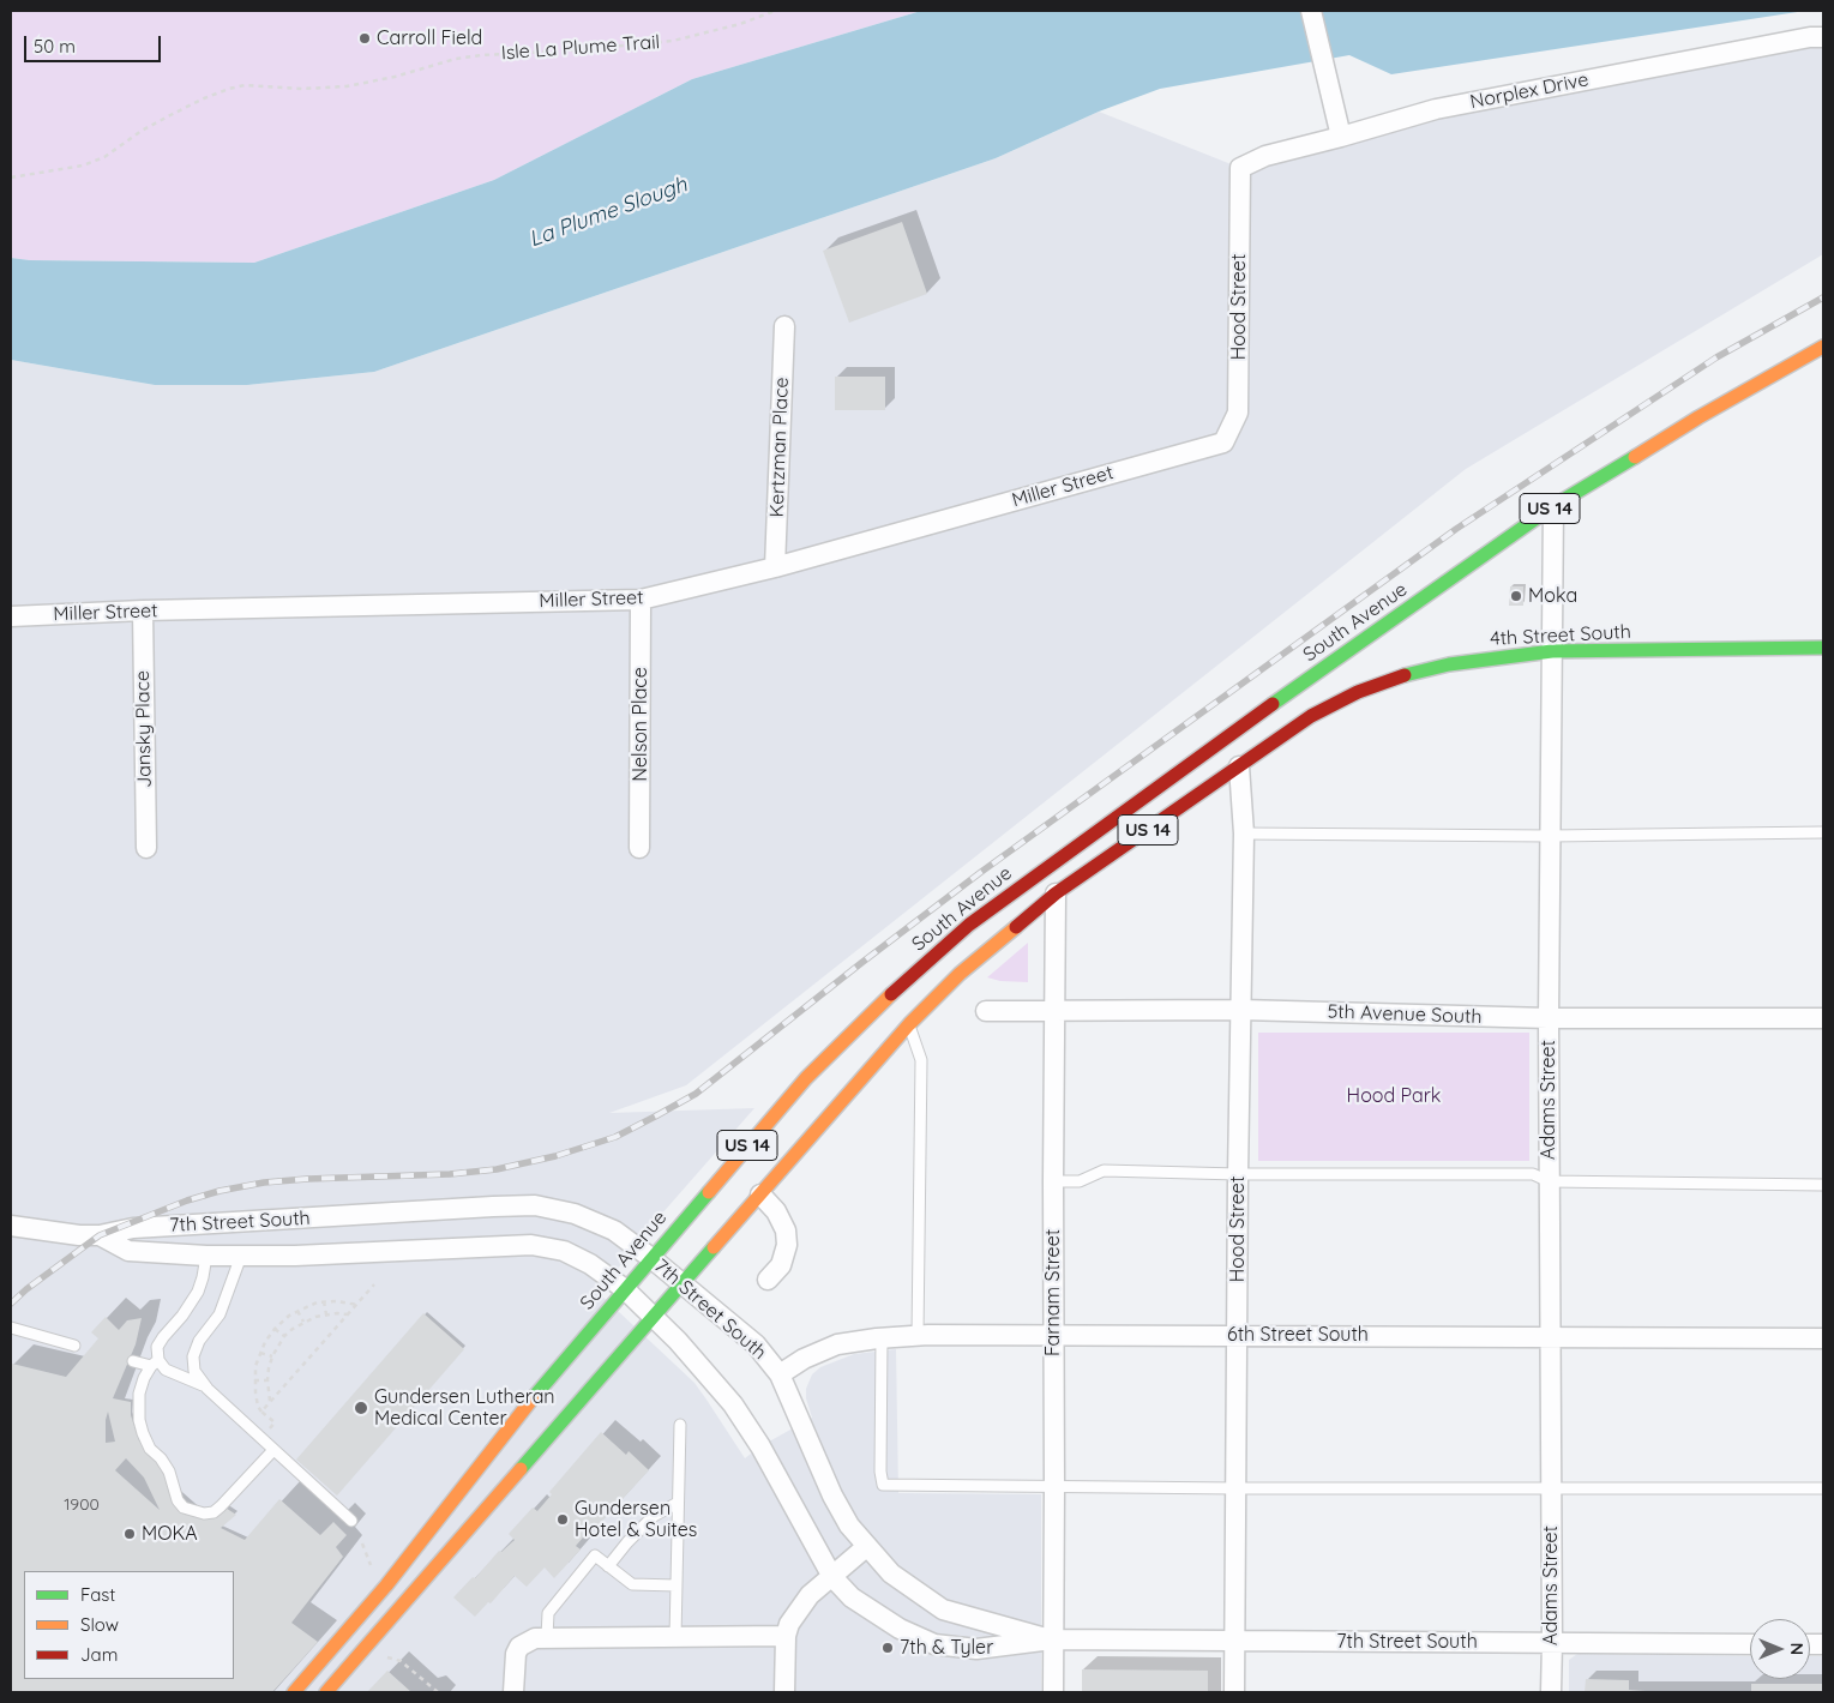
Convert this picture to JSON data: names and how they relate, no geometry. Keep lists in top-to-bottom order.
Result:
{
  "streets": {
    "highway": ["US 14", "South Avenue", "4th Street South"],
    "street": [
      "Norplex Drive",
      "Hood Street",
      "Kertzman Place",
      "Miller Street",
      "Nelson Place",
      "Jansky Place",
      "5th Avenue South",
      "Adams Street",
      "7th Street South",
      "Farnam Street",
      "6th Street South"
    ],
    "path": ["Isle La Plume Trail"]
  },
  "crossings": [
    ["Norplex Drive", "Hood Street"],
    ["Hood Street", "Miller Street"],
    ["Hood Street", "US 14"],
    ["Hood Street", "4th Street South"],
    ["Hood Street", "5th Avenue South"],
    ["Hood Street", "7th Street South"],
    ["Hood Street", "6th Street South"],
    ["Kertzman Place", "Miller Street"],
    ["Miller Street", "Nelson Place"],
    ["Miller Street", "Jansky Place"],
    ["US 14", "4th Street South"],
    ["US 14", "7th Street South"],
    ["US 14", "Farnam Street"],
    ["South Avenue", "Adams Street"],
    ["South Avenue", "7th Street South"],
    ["4th Street South", "Adams Street"],
    ["5th Avenue South", "Adams Street"],
    ["5th Avenue South", "Farnam Street"],
    ["Adams Street", "7th Street South"],
    ["Adams Street", "6th Street South"],
    ["7th Street South", "Farnam Street"],
    ["7th Street South", "6th Street South"],
    ["Farnam Street", "6th Street South"]
  ],
  "water": ["La Plume Slough"],
  "parks": ["Hood Park"],
  "places": [
    "Carroll Field",
    "Moka",
    "Gundersen Lutheran Medical Center",
    "Gundersen Hotel & Suites",
    "MOKA",
    "7th & Tyler"
  ],
  "house_numbers": ["1900"],
  "legend": ["Fast", "Slow", "Jam"],
  "scale_bar": "50 m",
  "north": "right"
}
